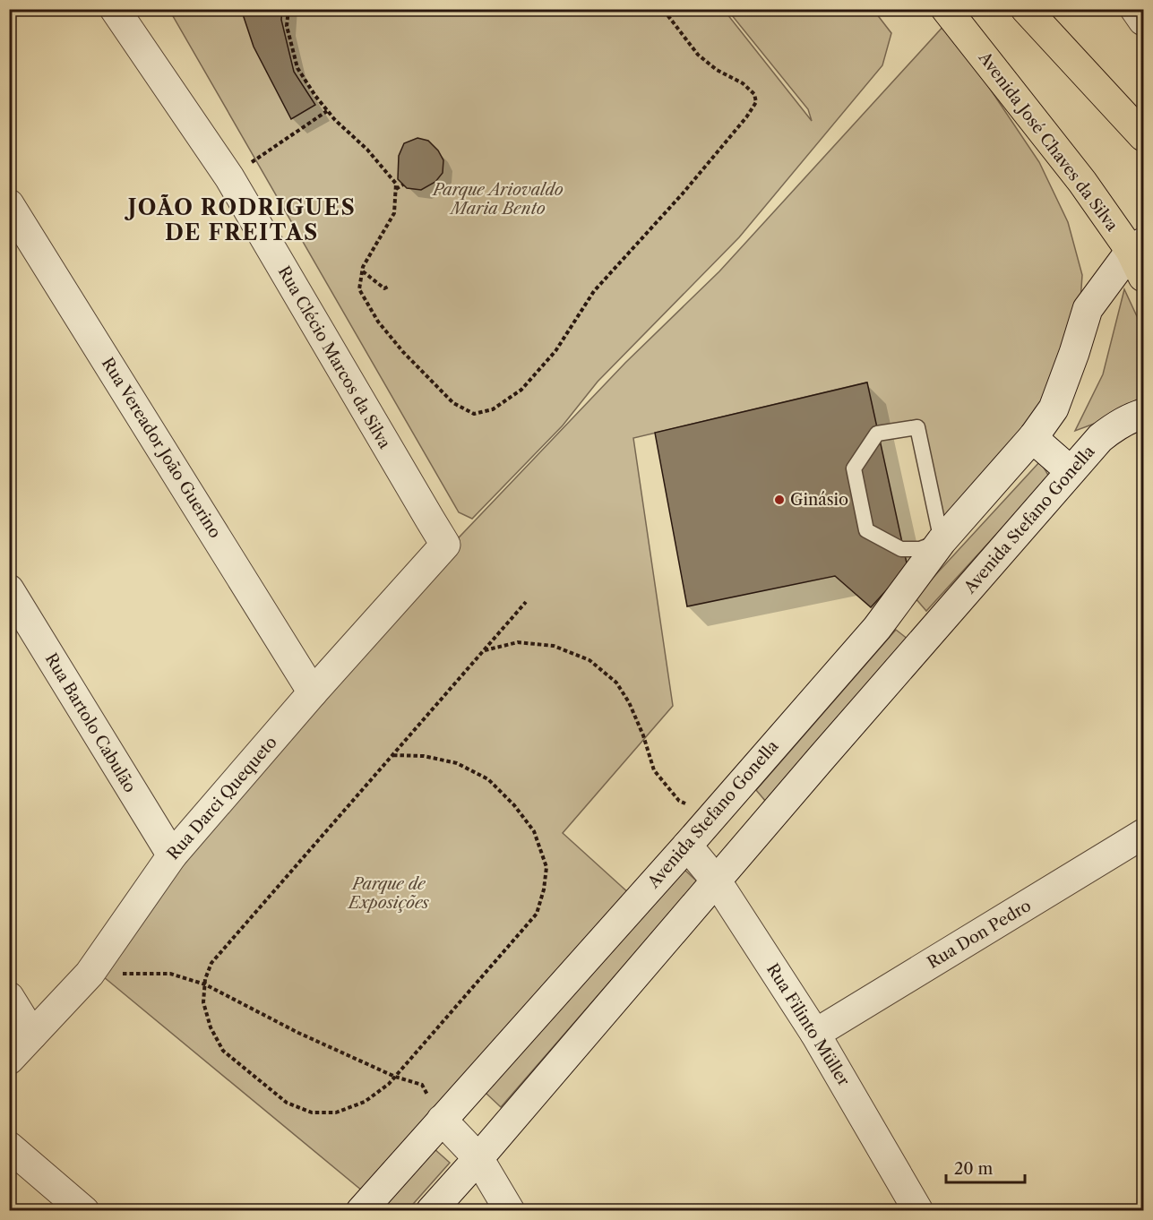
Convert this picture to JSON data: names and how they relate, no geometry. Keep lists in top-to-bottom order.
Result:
{
  "streets": {
    "main road": ["Avenida José Chaves da Silva"],
    "street": [
      "Rua Clécio Marcos da Silva",
      "Rua Vereador João Guerino",
      "Avenida Stefano Gonella",
      "Rua Bartolo Cabulão",
      "Rua Darci Quequeto",
      "Rua Don Pedro",
      "Rua Filinto Müller"
    ]
  },
  "crossings": [
    ["Avenida José Chaves da Silva", "Avenida Stefano Gonella"],
    ["Rua Clécio Marcos da Silva", "Rua Darci Quequeto"],
    ["Rua Vereador João Guerino", "Rua Darci Quequeto"],
    ["Avenida Stefano Gonella", "Rua Filinto Müller"],
    ["Rua Bartolo Cabulão", "Rua Darci Quequeto"],
    ["Rua Don Pedro", "Rua Filinto Müller"]
  ],
  "districts": ["JOÃO RODRIGUES DE FREITAS"],
  "parks": ["Parque Ariovaldo Maria Bento", "Parque de Exposições"],
  "places": ["Ginásio"],
  "scale_bar": "20 m"
}
